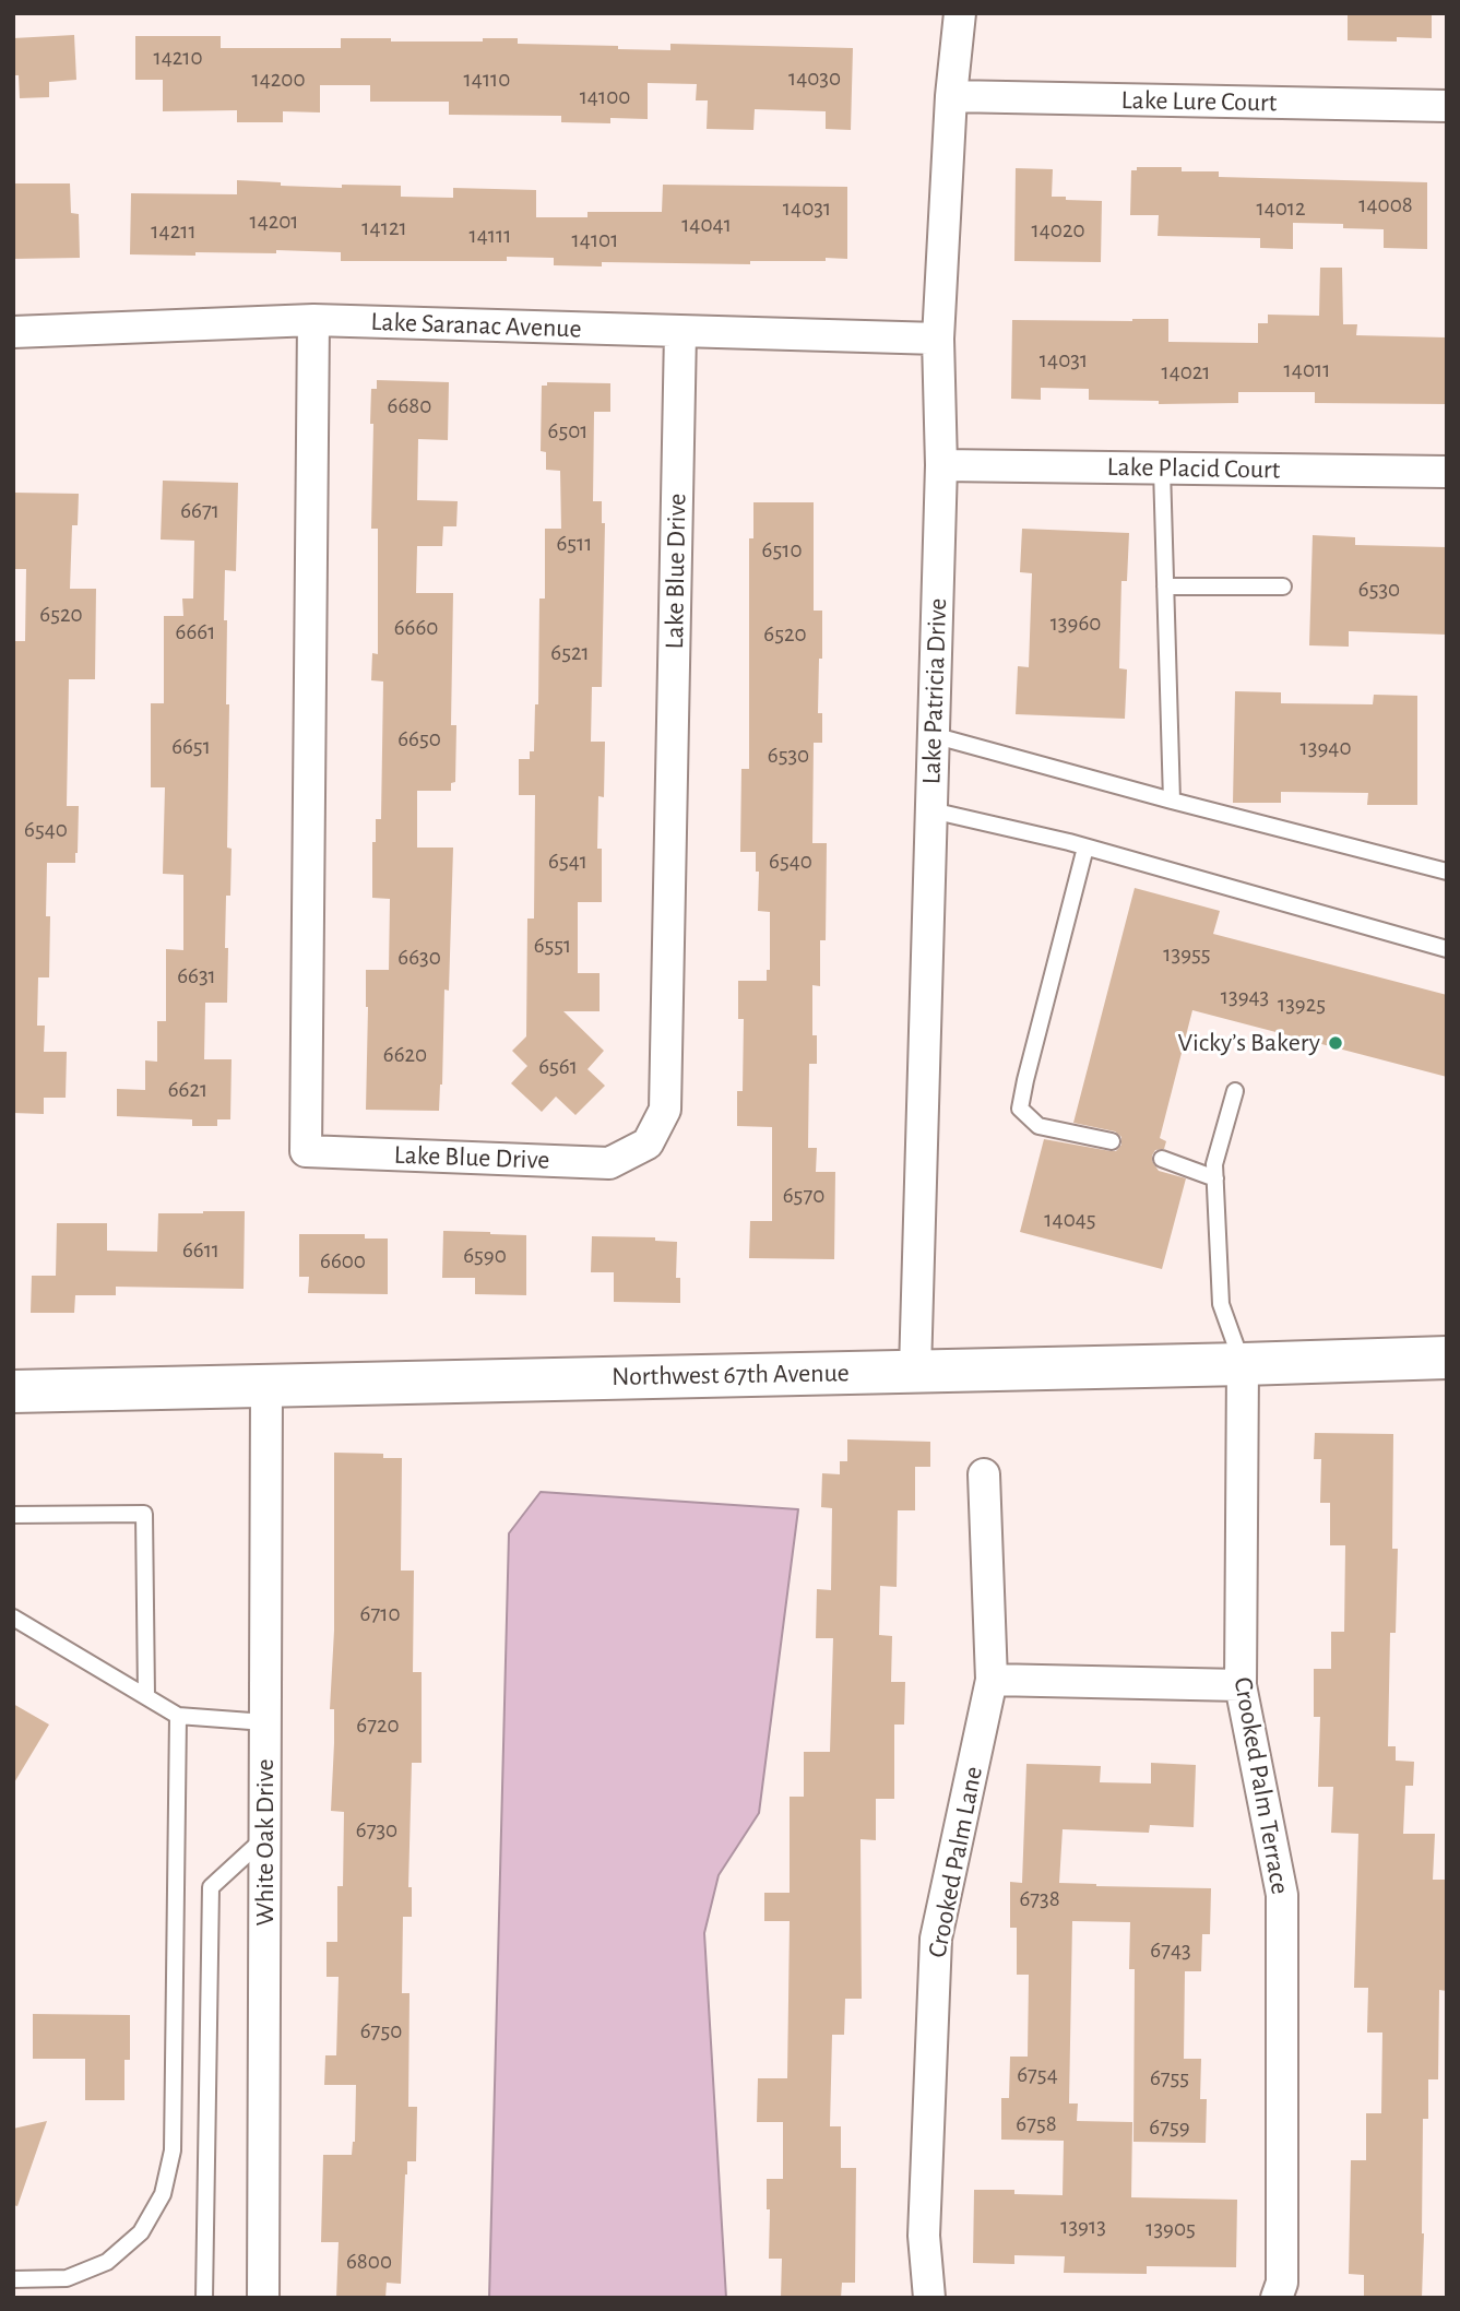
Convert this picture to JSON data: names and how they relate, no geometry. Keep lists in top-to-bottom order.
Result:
{
  "streets": {
    "main road": ["Northwest 67th Avenue"],
    "street": [
      "Lake Lure Court",
      "Lake Saranac Avenue",
      "Lake Placid Court",
      "Lake Blue Drive",
      "Lake Patricia Drive",
      "Crooked Palm Terrace",
      "White Oak Drive",
      "Crooked Palm Lane"
    ]
  },
  "crossings": [
    ["Lake Lure Court", "Lake Patricia Drive"],
    ["Lake Saranac Avenue", "Lake Blue Drive"],
    ["Lake Saranac Avenue", "Lake Patricia Drive"],
    ["Lake Placid Court", "Lake Patricia Drive"],
    ["Lake Patricia Drive", "Northwest 67th Avenue"],
    ["Northwest 67th Avenue", "Crooked Palm Terrace"],
    ["Northwest 67th Avenue", "White Oak Drive"]
  ],
  "places": ["Vicky’s Bakery"],
  "house_numbers": [
    "14210",
    "14030",
    "14200",
    "14110",
    "14100",
    "14008",
    "14031",
    "14012",
    "14201",
    "14041",
    "14121",
    "14020",
    "14211",
    "14111",
    "14101",
    "14031",
    "14011",
    "14021",
    "6680",
    "6501",
    "6671",
    "6511",
    "6510",
    "6530",
    "6520",
    "13960",
    "6660",
    "6661",
    "6520",
    "6521",
    "6650",
    "6651",
    "13940",
    "6530",
    "6540",
    "6541",
    "6540",
    "6551",
    "13955",
    "6630",
    "6631",
    "13943",
    "13925",
    "6620",
    "6561",
    "6621",
    "6570",
    "14045",
    "6611",
    "6590",
    "6600",
    "6710",
    "6720",
    "6730",
    "6738",
    "6743",
    "6750",
    "6754",
    "6755",
    "6758",
    "6759",
    "13913",
    "13905",
    "6800"
  ]
}
